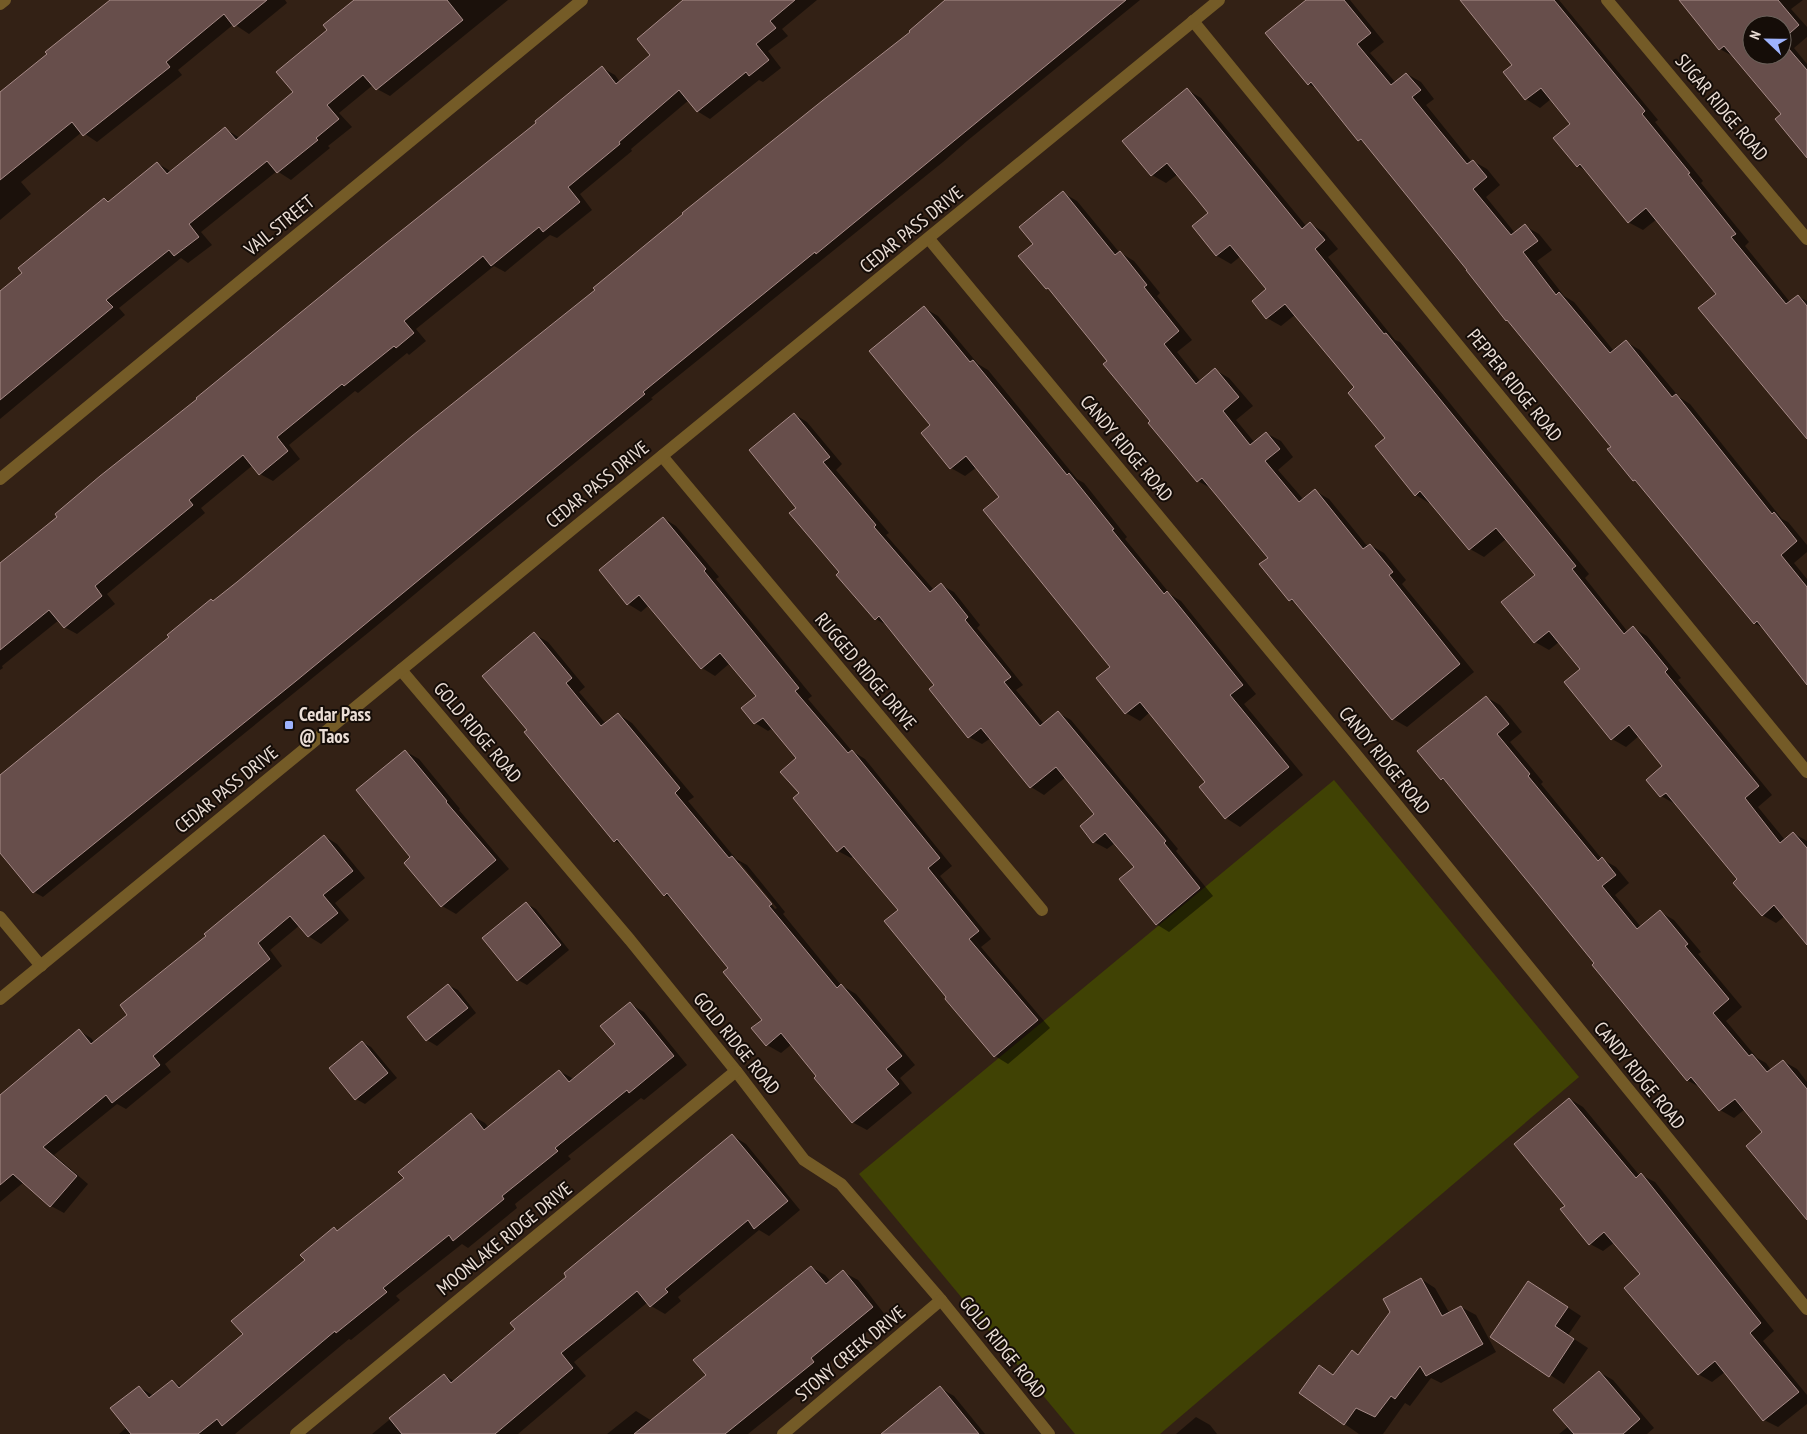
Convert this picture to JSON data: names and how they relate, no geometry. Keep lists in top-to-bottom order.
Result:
{
  "streets": {
    "street": [
      "SUGAR RIDGE ROAD",
      "VAIL STREET",
      "CEDAR PASS DRIVE",
      "PEPPER RIDGE ROAD",
      "CANDY RIDGE ROAD",
      "RUGGED RIDGE DRIVE",
      "GOLD RIDGE ROAD",
      "MOONLAKE RIDGE DRIVE",
      "STONY CREEK DRIVE"
    ]
  },
  "crossings": [
    ["CEDAR PASS DRIVE", "PEPPER RIDGE ROAD"],
    ["CEDAR PASS DRIVE", "CANDY RIDGE ROAD"],
    ["CEDAR PASS DRIVE", "RUGGED RIDGE DRIVE"],
    ["CEDAR PASS DRIVE", "GOLD RIDGE ROAD"],
    ["GOLD RIDGE ROAD", "MOONLAKE RIDGE DRIVE"],
    ["GOLD RIDGE ROAD", "STONY CREEK DRIVE"]
  ],
  "places": {
    "transit": ["Cedar Pass @ Taos"]
  },
  "north": "left"
}
